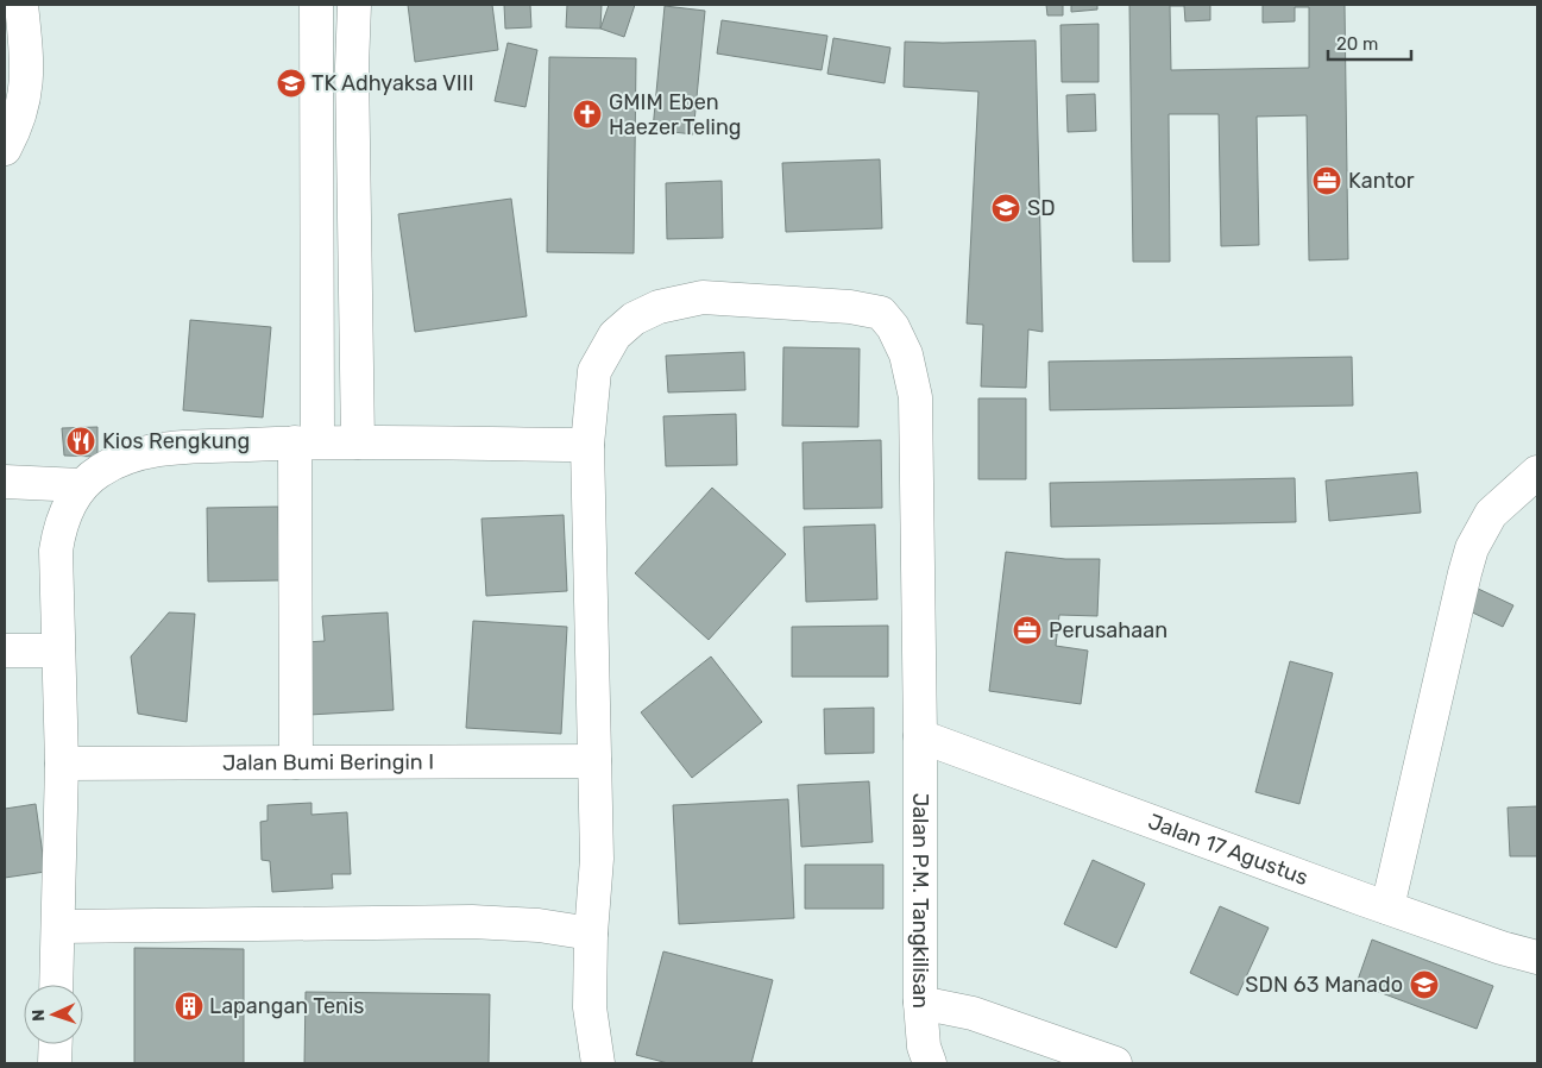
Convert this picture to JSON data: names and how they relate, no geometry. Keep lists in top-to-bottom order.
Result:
{
  "streets": {
    "street": ["Jalan Bumi Beringin I", "Jalan 17 Agustus", "Jalan P.M. Tangkilisan"]
  },
  "crossings": [
    ["Jalan 17 Agustus", "Jalan P.M. Tangkilisan"]
  ],
  "places": {
    "school or university": ["TK Adhyaksa VIII", "SD", "SDN 63 Manado"],
    "church": ["GMIM Eben Haezer Teling"],
    "office": ["Kantor", "Perusahaan"],
    "restaurant": ["Kios Rengkung"],
    "building": ["Lapangan Tenis"]
  },
  "scale_bar": "20 m",
  "north": "left"
}
